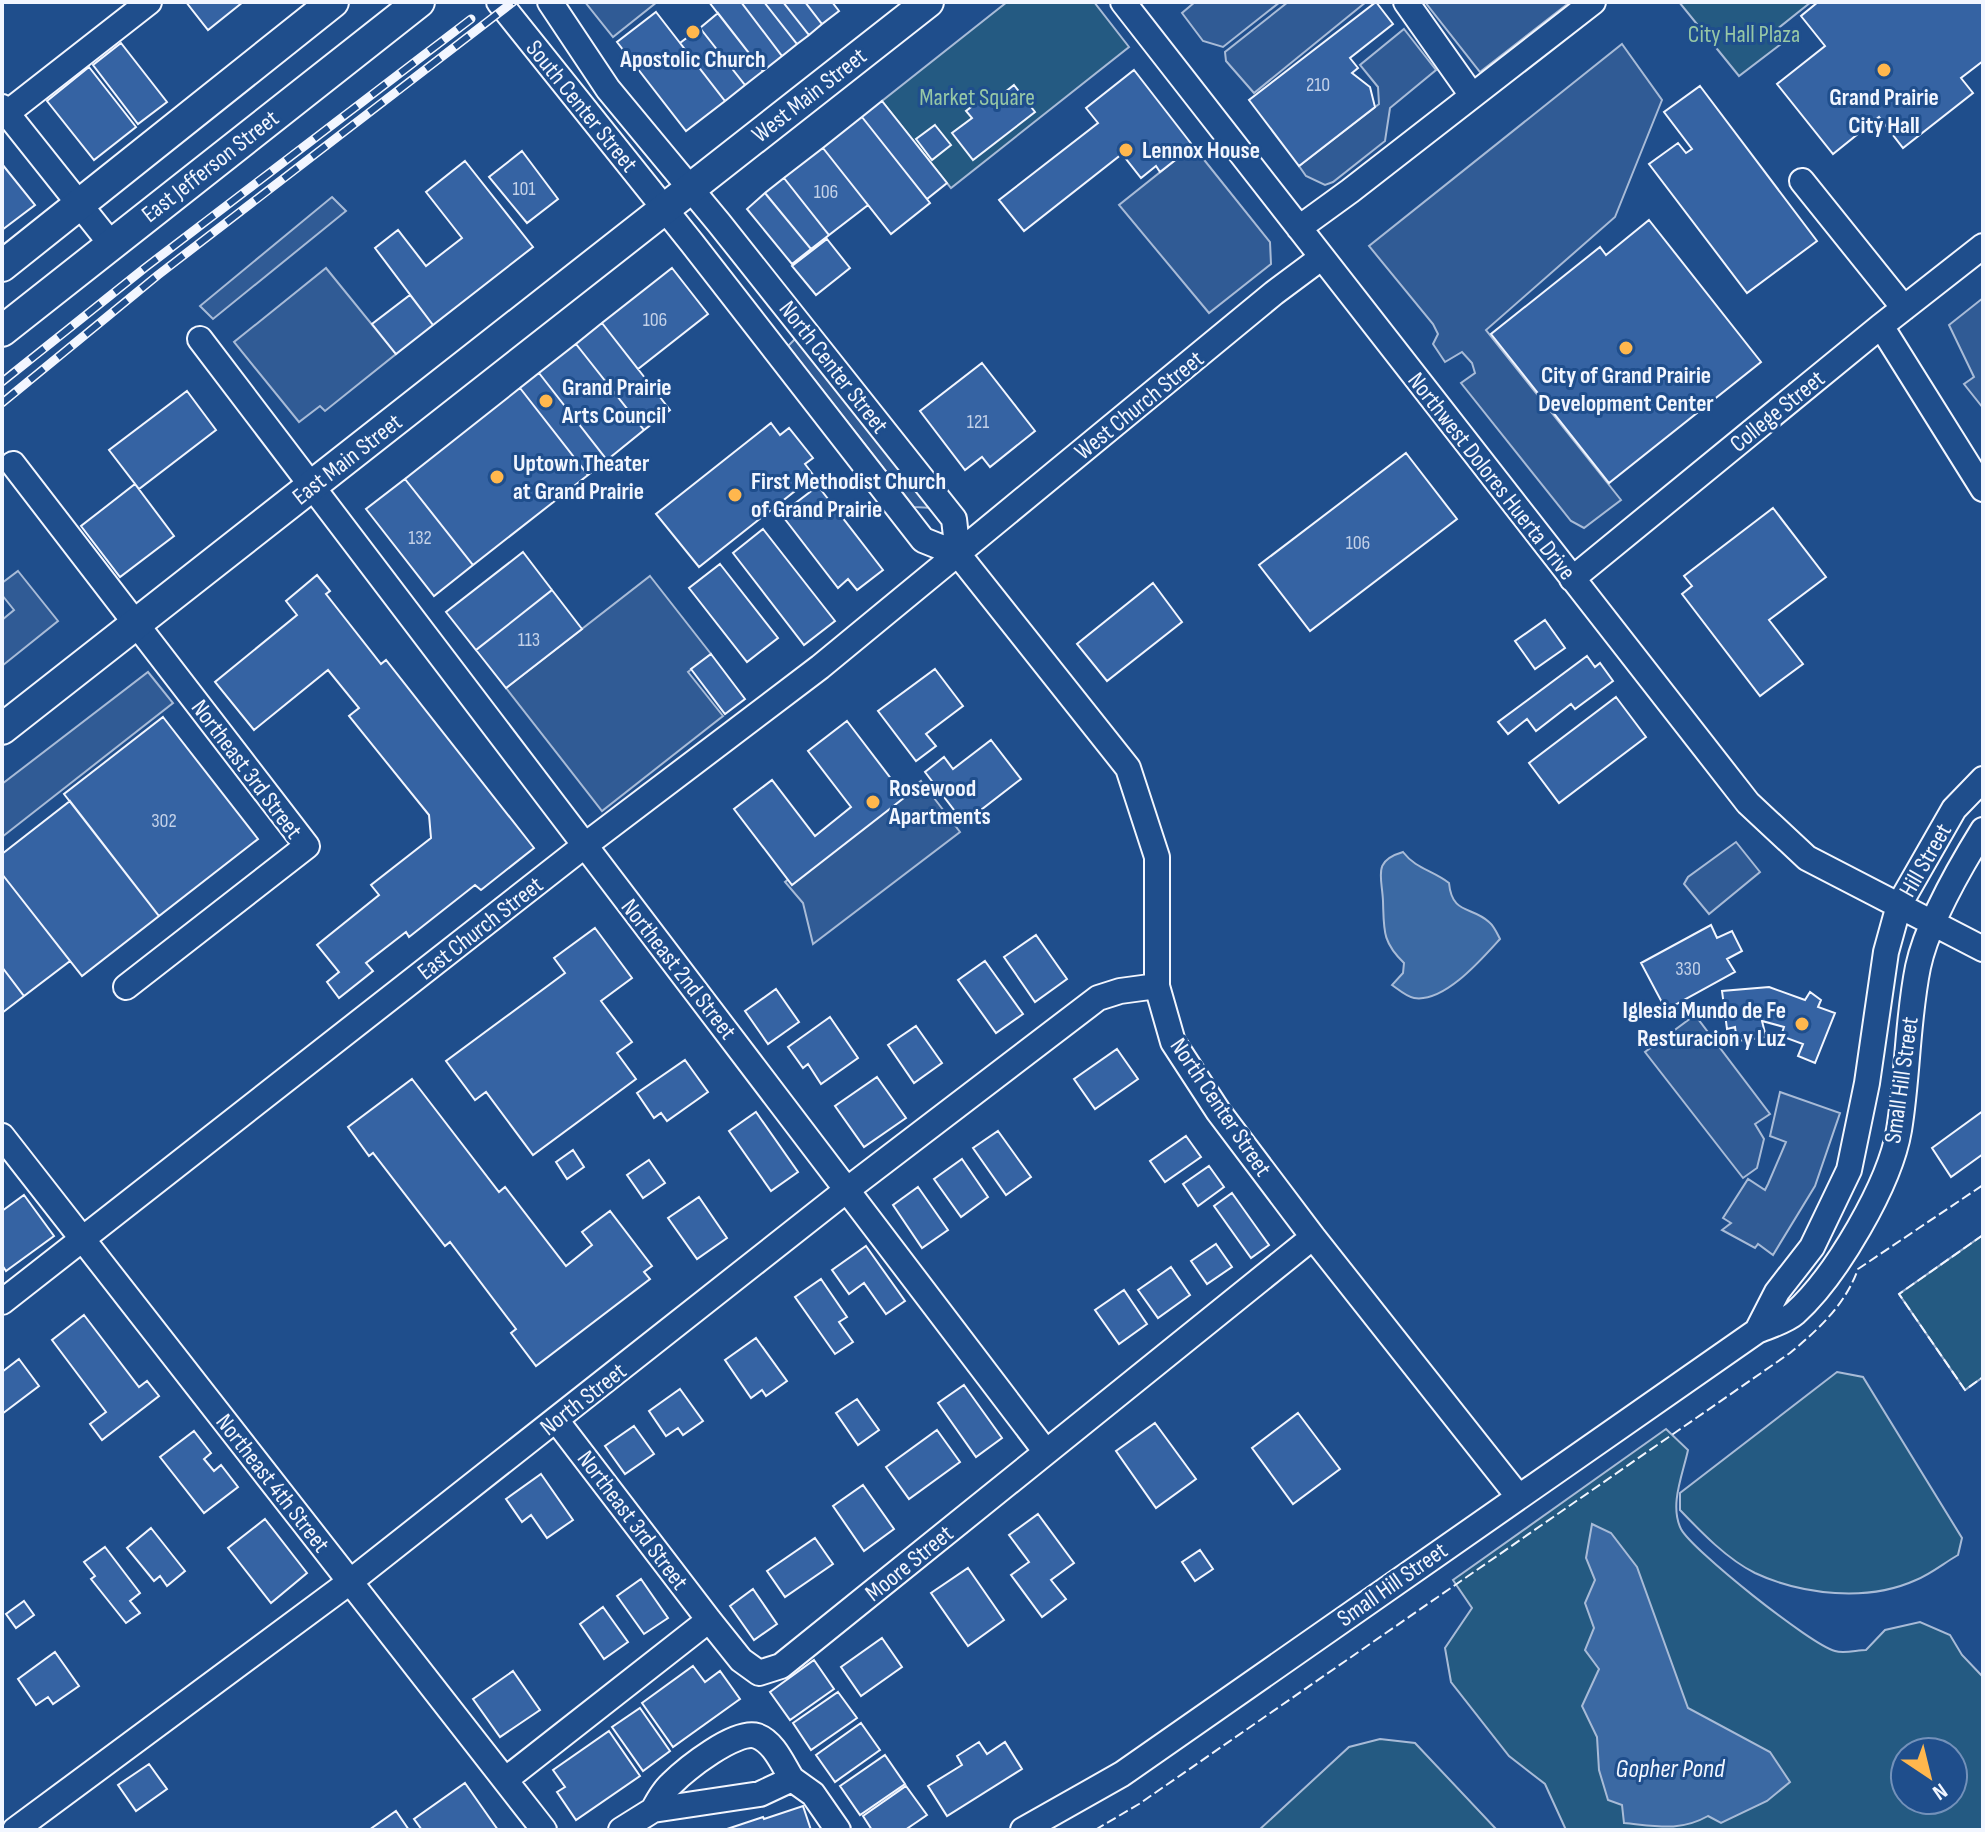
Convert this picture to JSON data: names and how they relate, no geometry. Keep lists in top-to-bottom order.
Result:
{
  "streets": {
    "main road": ["West Main Street", "East Jefferson Street", "East Main Street"],
    "street": [
      "South Center Street",
      "North Center Street",
      "West Church Street",
      "College Street",
      "Northwest Dolores Huerta Drive",
      "Northeast 3rd Street",
      "Hill Street",
      "East Church Street",
      "Northeast 2nd Street",
      "Small Hill Street",
      "North Street",
      "Northeast 4th Street",
      "Moore Street"
    ]
  },
  "crossings": [
    ["West Main Street", "South Center Street"],
    ["West Main Street", "North Center Street"],
    ["West Main Street", "East Main Street"],
    ["South Center Street", "North Center Street"],
    ["South Center Street", "East Main Street"],
    ["North Center Street", "West Church Street"],
    ["North Center Street", "East Main Street"],
    ["North Center Street", "East Church Street"],
    ["North Center Street", "Small Hill Street"],
    ["North Center Street", "North Street"],
    ["North Center Street", "Moore Street"],
    ["West Church Street", "Northwest Dolores Huerta Drive"],
    ["West Church Street", "East Church Street"],
    ["College Street", "Northwest Dolores Huerta Drive"],
    ["East Main Street", "Northeast 3rd Street"],
    ["East Main Street", "Northeast 2nd Street"],
    ["Northwest Dolores Huerta Drive", "Hill Street"],
    ["Northwest Dolores Huerta Drive", "Small Hill Street"],
    ["Northeast 3rd Street", "North Street"],
    ["Northeast 3rd Street", "Moore Street"],
    ["Hill Street", "Small Hill Street"],
    ["East Church Street", "Northeast 2nd Street"],
    ["East Church Street", "Northeast 4th Street"],
    ["Northeast 2nd Street", "North Street"],
    ["Northeast 2nd Street", "Moore Street"],
    ["North Street", "Northeast 4th Street"]
  ],
  "water": ["Gopher Pond"],
  "parks": ["City Hall Plaza", "Market Square"],
  "places": [
    "Apostolic Church",
    "Grand Prairie City Hall",
    "Lennox House",
    "City of Grand Prairie Development Center",
    "Grand Prairie Arts Council",
    "Uptown Theater at Grand Prairie",
    "First Methodist Church of Grand Prairie",
    "Rosewood Apartments",
    "Iglesia Mundo de Fe Resturacion y Luz"
  ],
  "house_numbers": [
    "210",
    "101",
    "106",
    "106",
    "121",
    "132",
    "106",
    "113",
    "302",
    "330"
  ],
  "north": "bottom right"
}
